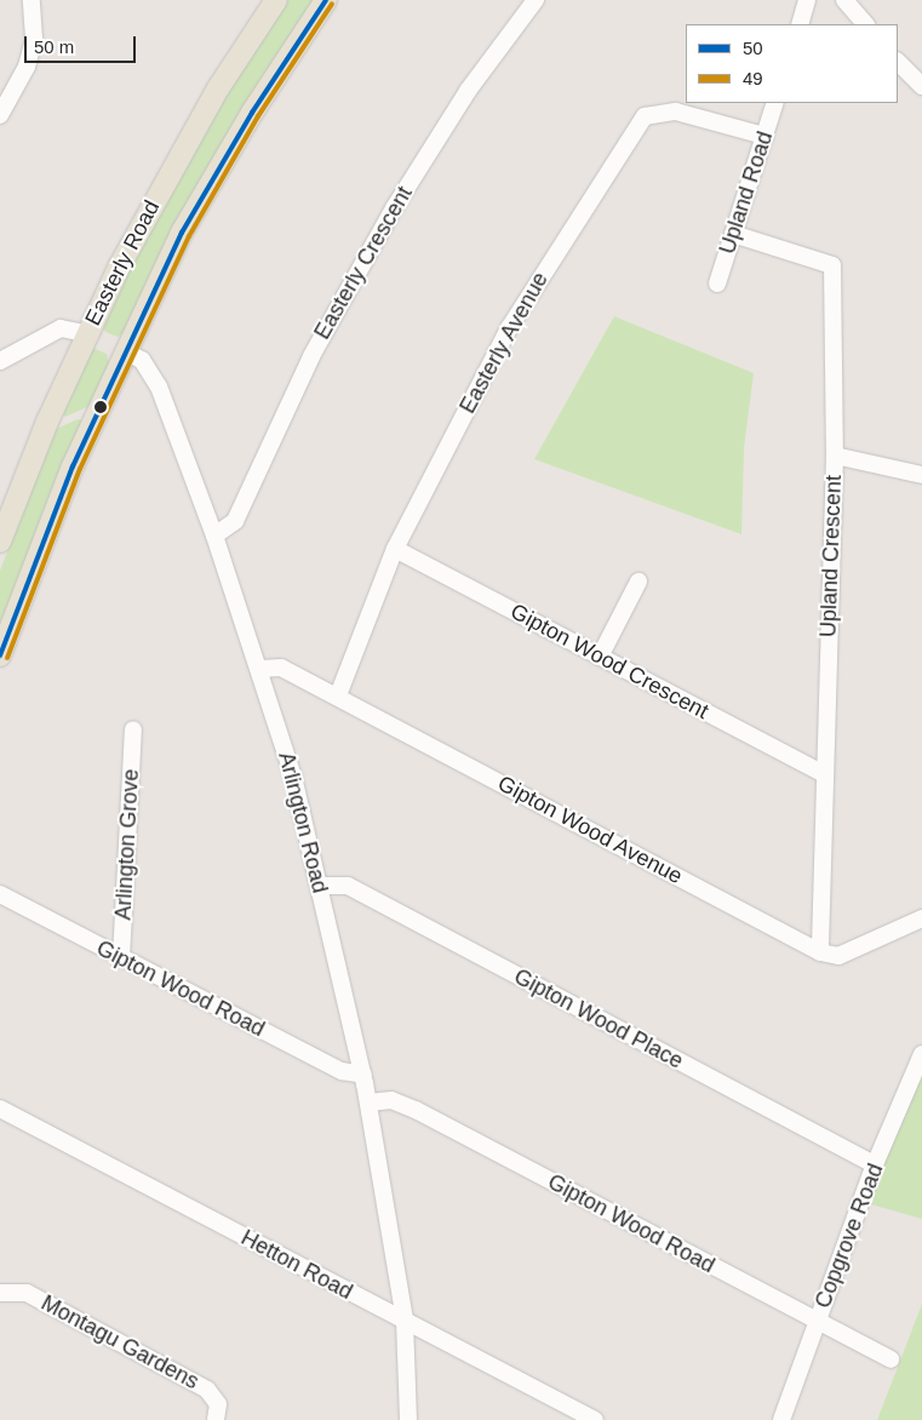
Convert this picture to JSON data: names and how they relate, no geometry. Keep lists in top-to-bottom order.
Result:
{
  "streets": {
    "main road": ["Easterly Road"],
    "street": [
      "Upland Road",
      "Easterly Crescent",
      "Easterly Avenue",
      "Upland Crescent",
      "Gipton Wood Crescent",
      "Arlington Road",
      "Gipton Wood Avenue",
      "Arlington Grove",
      "Gipton Wood Road",
      "Gipton Wood Place",
      "Copgrove Road",
      "Hetton Road",
      "Montagu Gardens"
    ]
  },
  "crossings": [
    ["Upland Road", "Easterly Avenue"],
    ["Upland Road", "Upland Crescent"],
    ["Easterly Road", "Arlington Road"],
    ["Easterly Crescent", "Arlington Road"],
    ["Easterly Avenue", "Gipton Wood Crescent"],
    ["Easterly Avenue", "Gipton Wood Avenue"],
    ["Upland Crescent", "Gipton Wood Crescent"],
    ["Upland Crescent", "Gipton Wood Avenue"],
    ["Arlington Road", "Gipton Wood Avenue"],
    ["Arlington Road", "Gipton Wood Road"],
    ["Arlington Road", "Gipton Wood Place"],
    ["Arlington Road", "Hetton Road"],
    ["Arlington Grove", "Gipton Wood Road"],
    ["Gipton Wood Road", "Copgrove Road"],
    ["Gipton Wood Place", "Copgrove Road"]
  ],
  "lines": ["transit line 50", "transit line 49"],
  "legend": ["50", "49"],
  "scale_bar": "50 m"
}
